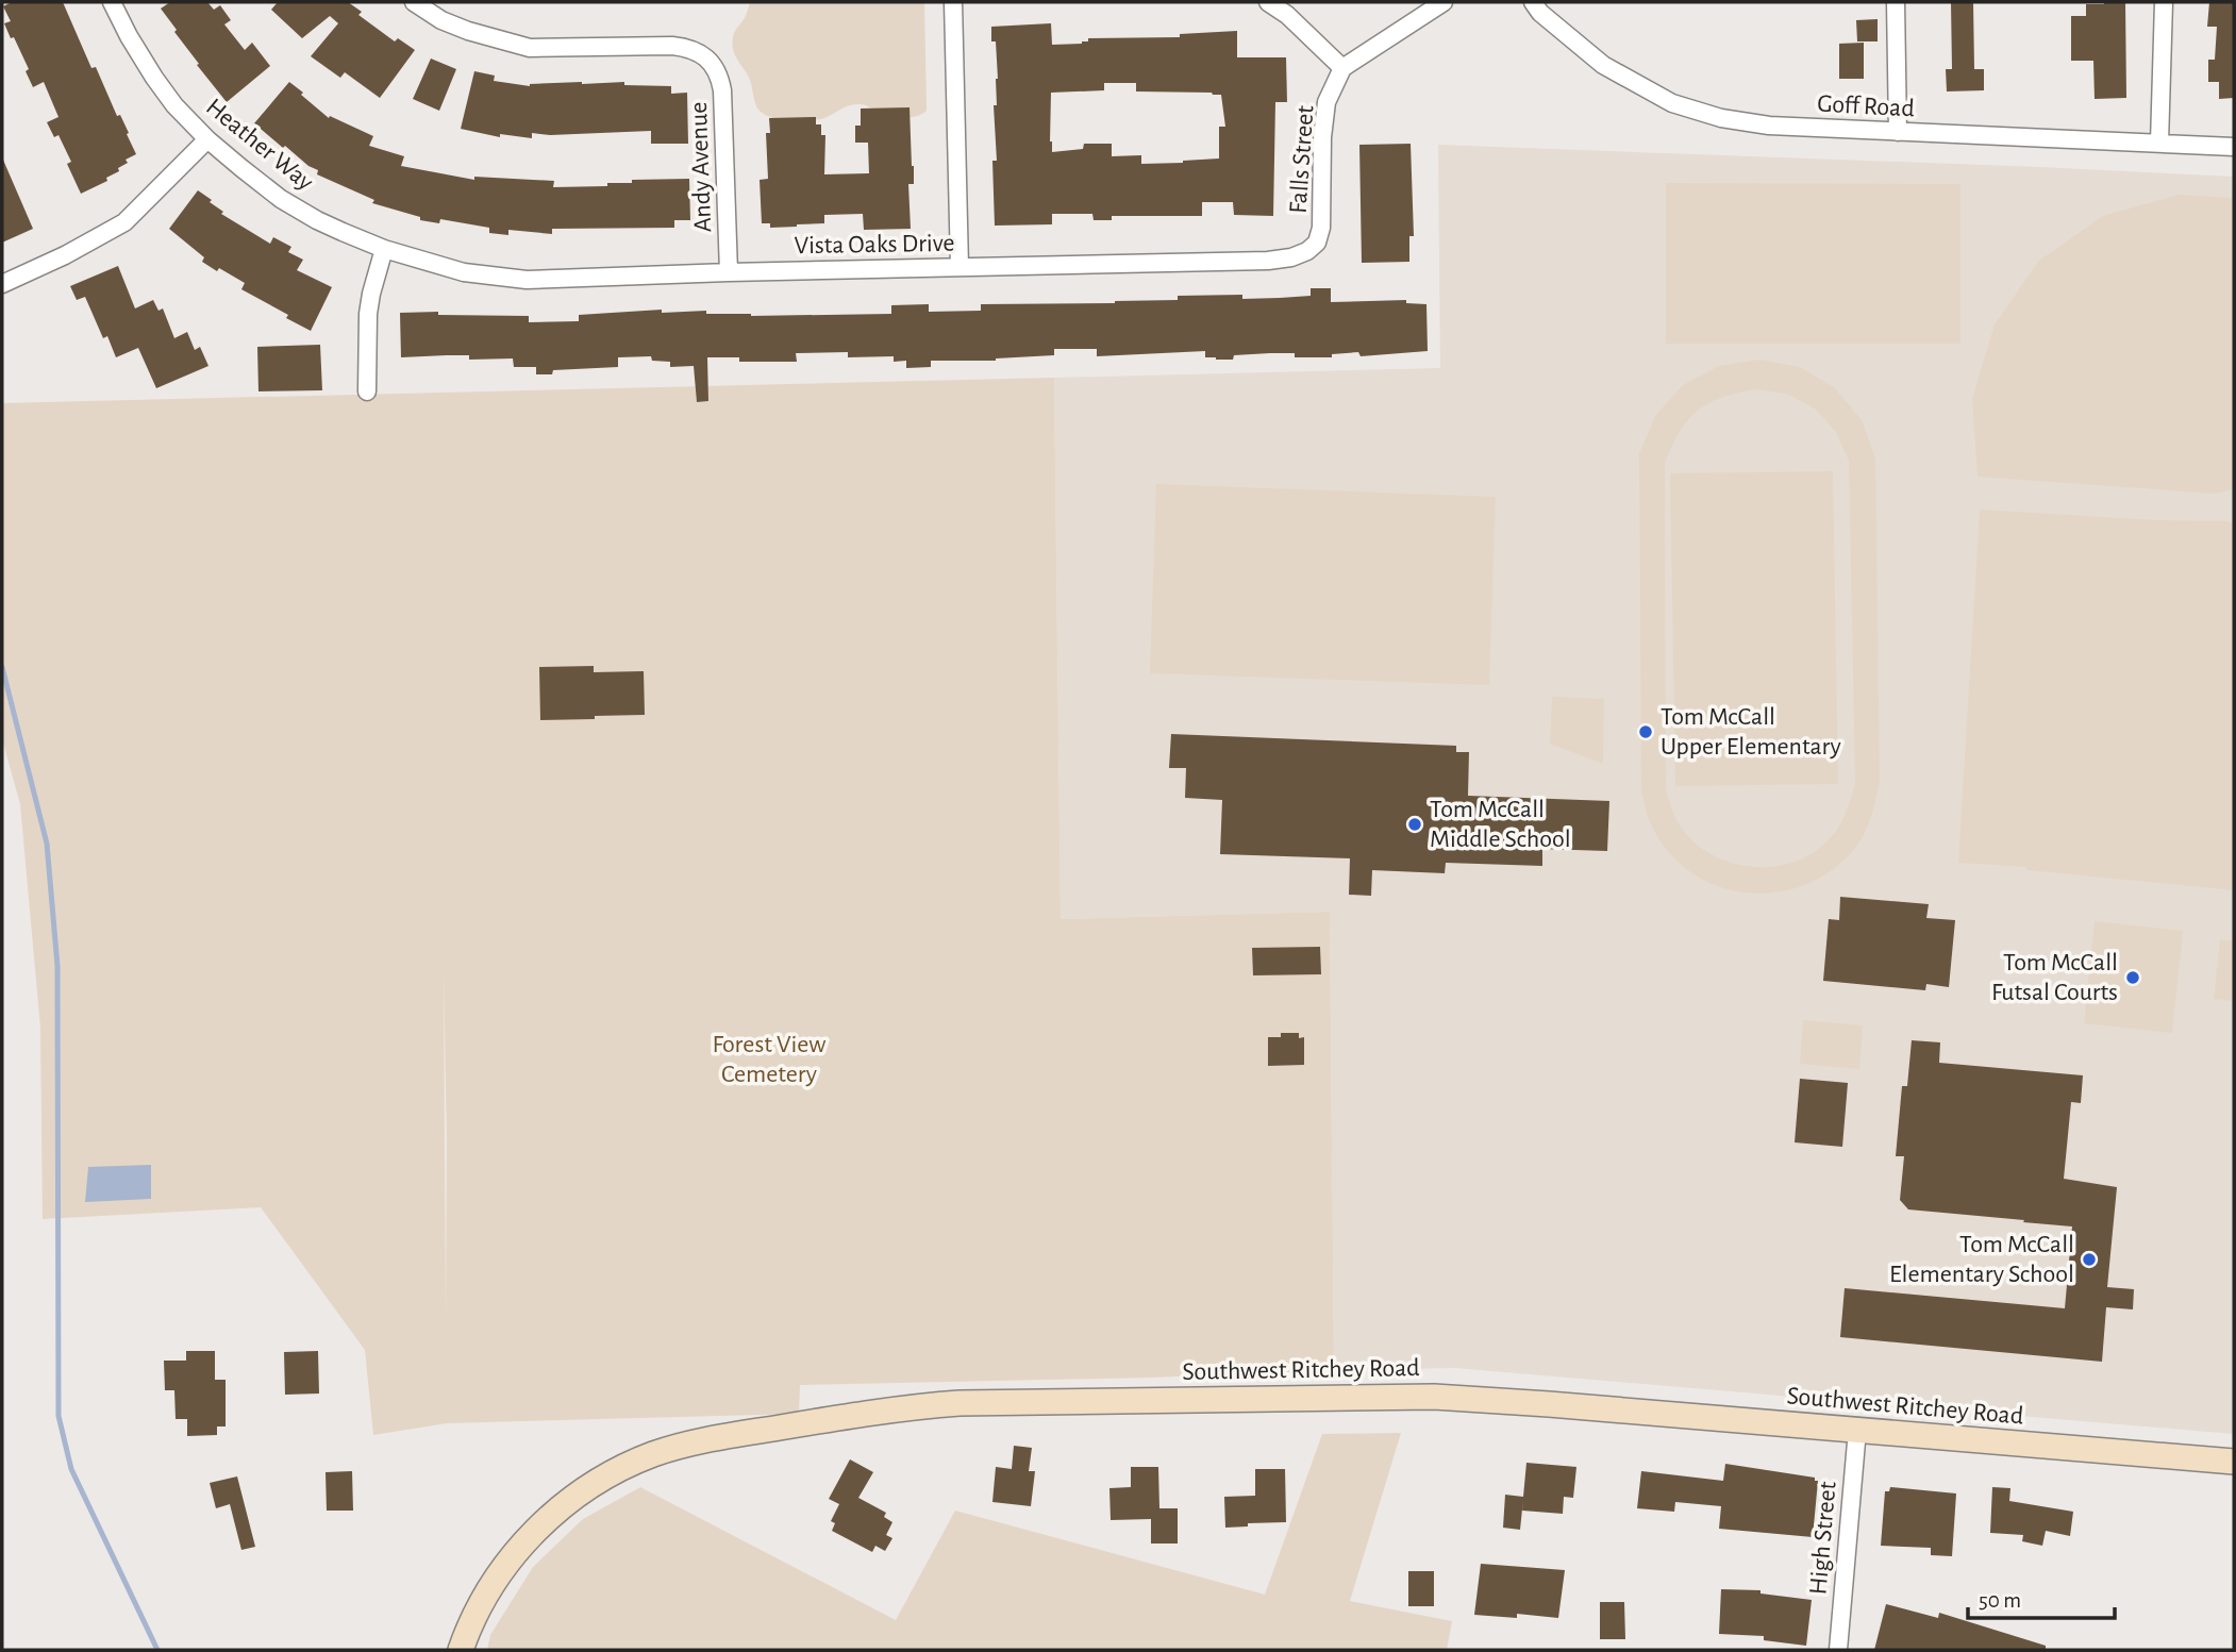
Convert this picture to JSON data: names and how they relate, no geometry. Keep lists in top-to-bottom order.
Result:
{
  "streets": {
    "street": [
      "Goff Road",
      "Heather Way",
      "Falls Street",
      "Andy Avenue",
      "Vista Oaks Drive",
      "Southwest Ritchey Road",
      "High Street"
    ]
  },
  "crossings": [
    ["Heather Way", "Vista Oaks Drive"],
    ["Falls Street", "Vista Oaks Drive"],
    ["Andy Avenue", "Vista Oaks Drive"],
    ["Southwest Ritchey Road", "High Street"]
  ],
  "parks": ["Forest View Cemetery"],
  "places": [
    "Tom McCall Upper Elementary",
    "Tom McCall Middle School",
    "Tom McCall Futsal Courts",
    "Tom McCall Elementary School"
  ],
  "scale_bar": "50 m"
}
